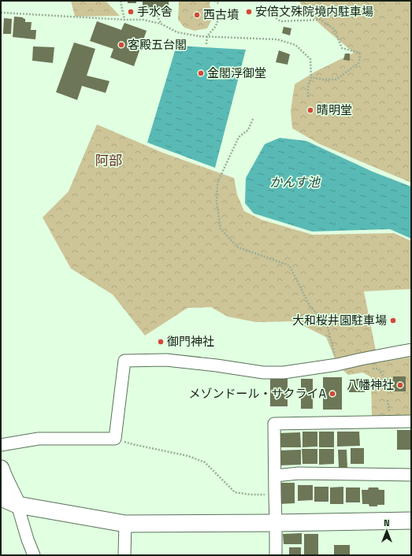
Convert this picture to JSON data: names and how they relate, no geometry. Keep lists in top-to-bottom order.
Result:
{
  "districts": ["阿部"],
  "water": ["かんす池"],
  "places": [
    "手水舎",
    "安倍文殊院境内駐車場",
    "西古墳",
    "客殿五台閣",
    "金閣浮御堂",
    "晴明堂",
    "大和桜井園駐車場",
    "御門神社",
    "八幡神社",
    "メゾンドール・サクライA"
  ],
  "north": "top"
}
